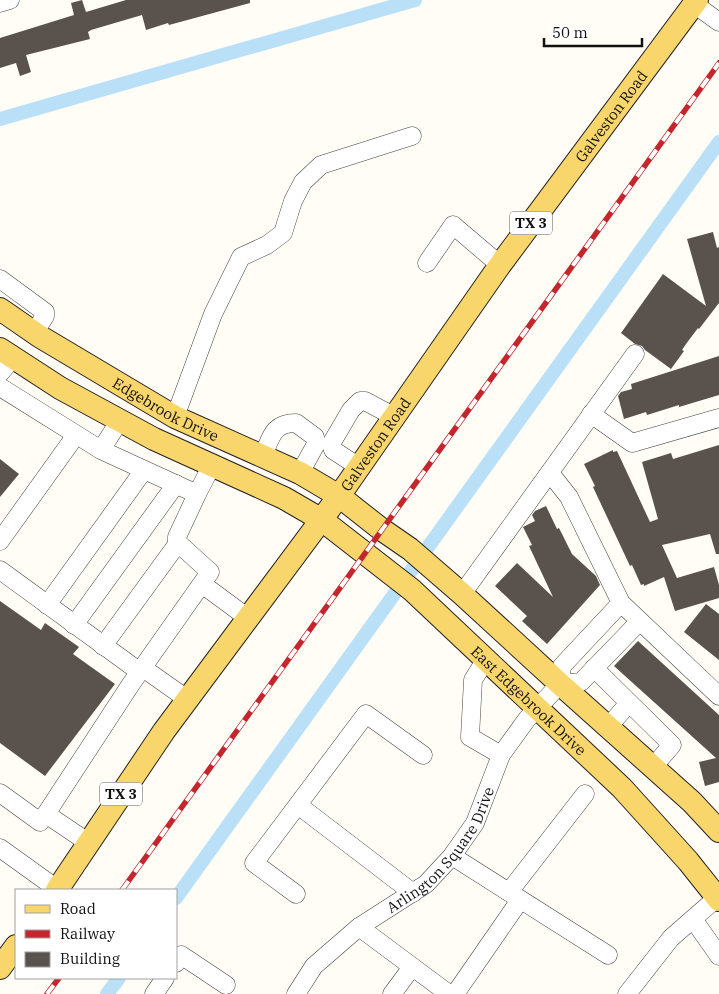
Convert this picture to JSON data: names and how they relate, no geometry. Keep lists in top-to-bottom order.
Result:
{
  "streets": {
    "main road": [
      "Galveston Road",
      "TX 3",
      "Edgebrook Drive",
      "East Edgebrook Drive"
    ],
    "street": ["Arlington Square Drive"]
  },
  "crossings": [
    ["Galveston Road", "Edgebrook Drive"],
    ["Galveston Road", "East Edgebrook Drive"],
    ["Edgebrook Drive", "East Edgebrook Drive"],
    ["East Edgebrook Drive", "Arlington Square Drive"]
  ],
  "legend": ["Road", "Railway", "Building"],
  "scale_bar": "50 m"
}
